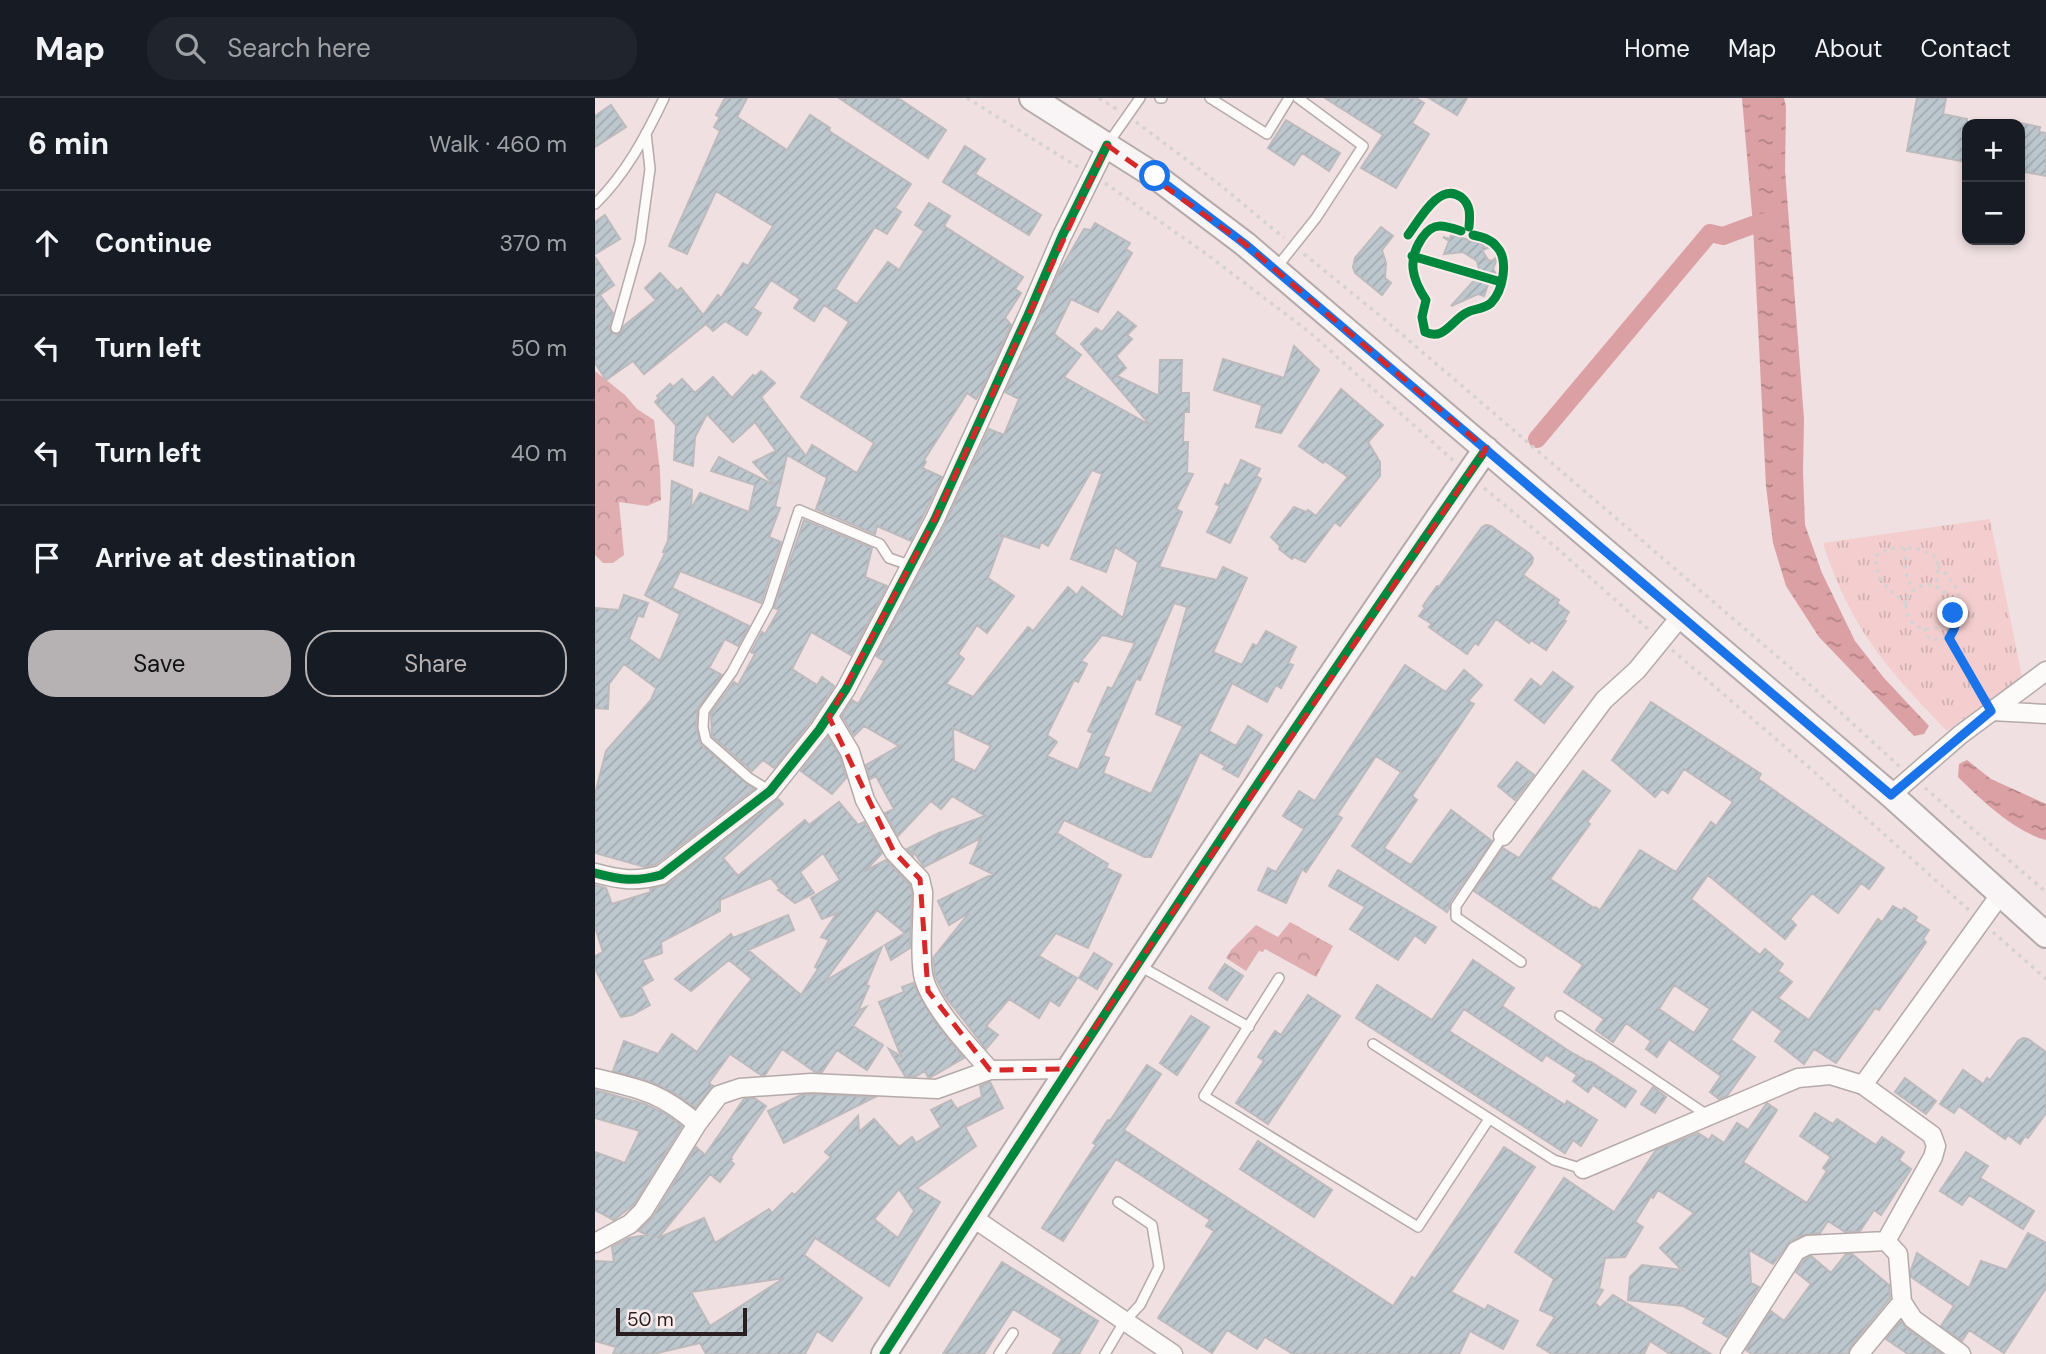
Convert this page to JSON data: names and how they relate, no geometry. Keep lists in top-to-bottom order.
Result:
{
  "scale_bar": "50 m",
  "page": {
    "header": "Map",
    "search": "Search here",
    "nav": [
      "Home",
      "Map",
      "About",
      "Contact"
    ],
    "heading": ["6 min", "Walk · 460 m"],
    "map_buttons": ["+", "−"],
    "list": [
      ["Continue", "370 m"],
      ["Turn left", "50 m"],
      ["Turn left", "40 m"],
      "Arrive at destination"
    ],
    "buttons": ["Save", "Share"],
    "scale": "50 m"
  }
}
